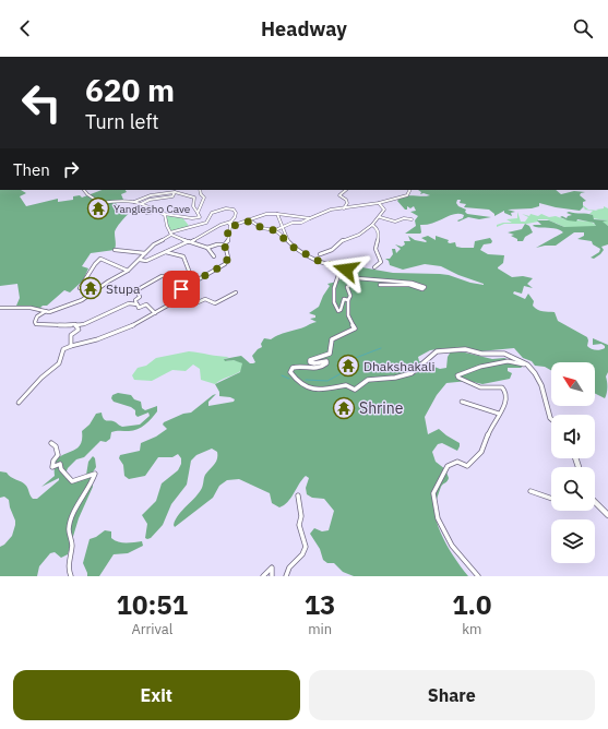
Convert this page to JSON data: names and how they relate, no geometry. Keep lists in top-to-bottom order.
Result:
{
  "places": {
    "temple": [
      "Yanglesho Cave",
      "Stupa",
      "Dhakshakali",
      "Shrine"
    ]
  },
  "north": "top left",
  "page": {
    "header": "Headway",
    "turn": ["620 m", "Turn left"],
    "then": "Then",
    "eta": [
      "10:51",
      "Arrival",
      "13",
      "min",
      "1.0",
      "km"
    ],
    "buttons": ["Exit", "Share"]
  }
}
